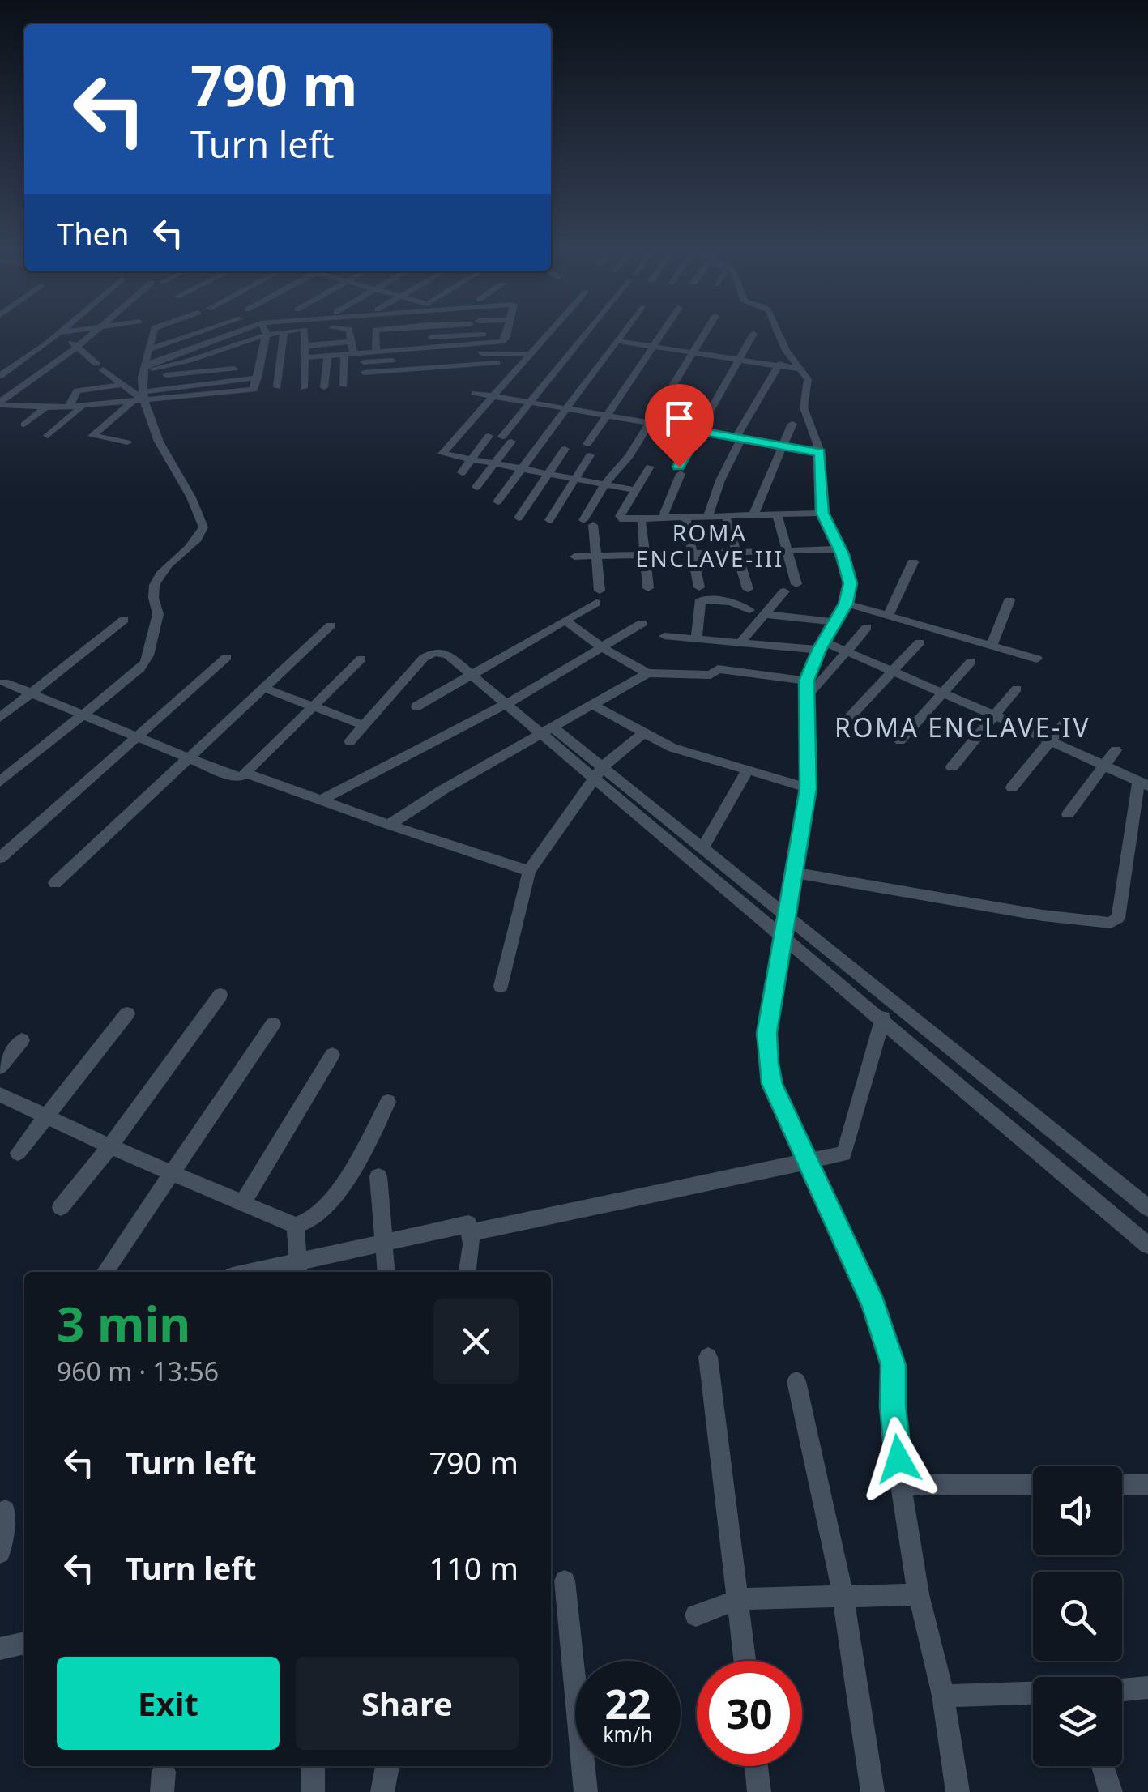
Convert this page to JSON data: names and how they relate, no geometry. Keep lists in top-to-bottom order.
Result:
{
  "districts": ["ROMA ENCLAVE-III", "ROMA ENCLAVE-IV"],
  "page": {
    "turn": ["790 m", "Turn left"],
    "then": "Then",
    "heading": ["3 min", "960 m · 13:56"],
    "list": [
      {
        "name": "Turn left",
        "value": "790 m"
      },
      {
        "name": "Turn left",
        "value": "110 m"
      }
    ],
    "buttons": ["Exit", "Share"],
    "speed": "22 km/h",
    "limit": "30"
  }
}
